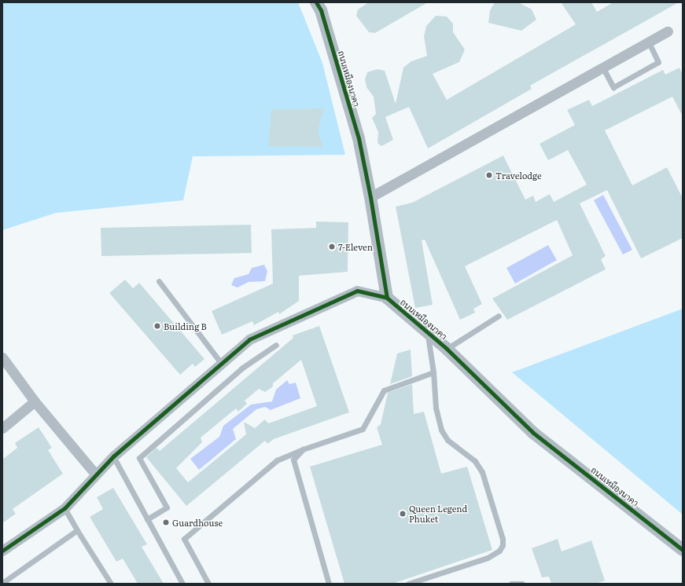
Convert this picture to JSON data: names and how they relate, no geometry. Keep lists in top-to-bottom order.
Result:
{
  "streets": {
    "street": ["ถนนเหมืองนาคา"]
  },
  "places": [
    "Travelodge",
    "7-Eleven",
    "Building B",
    "Queen Legend Phuket",
    "Guardhouse"
  ]
}
